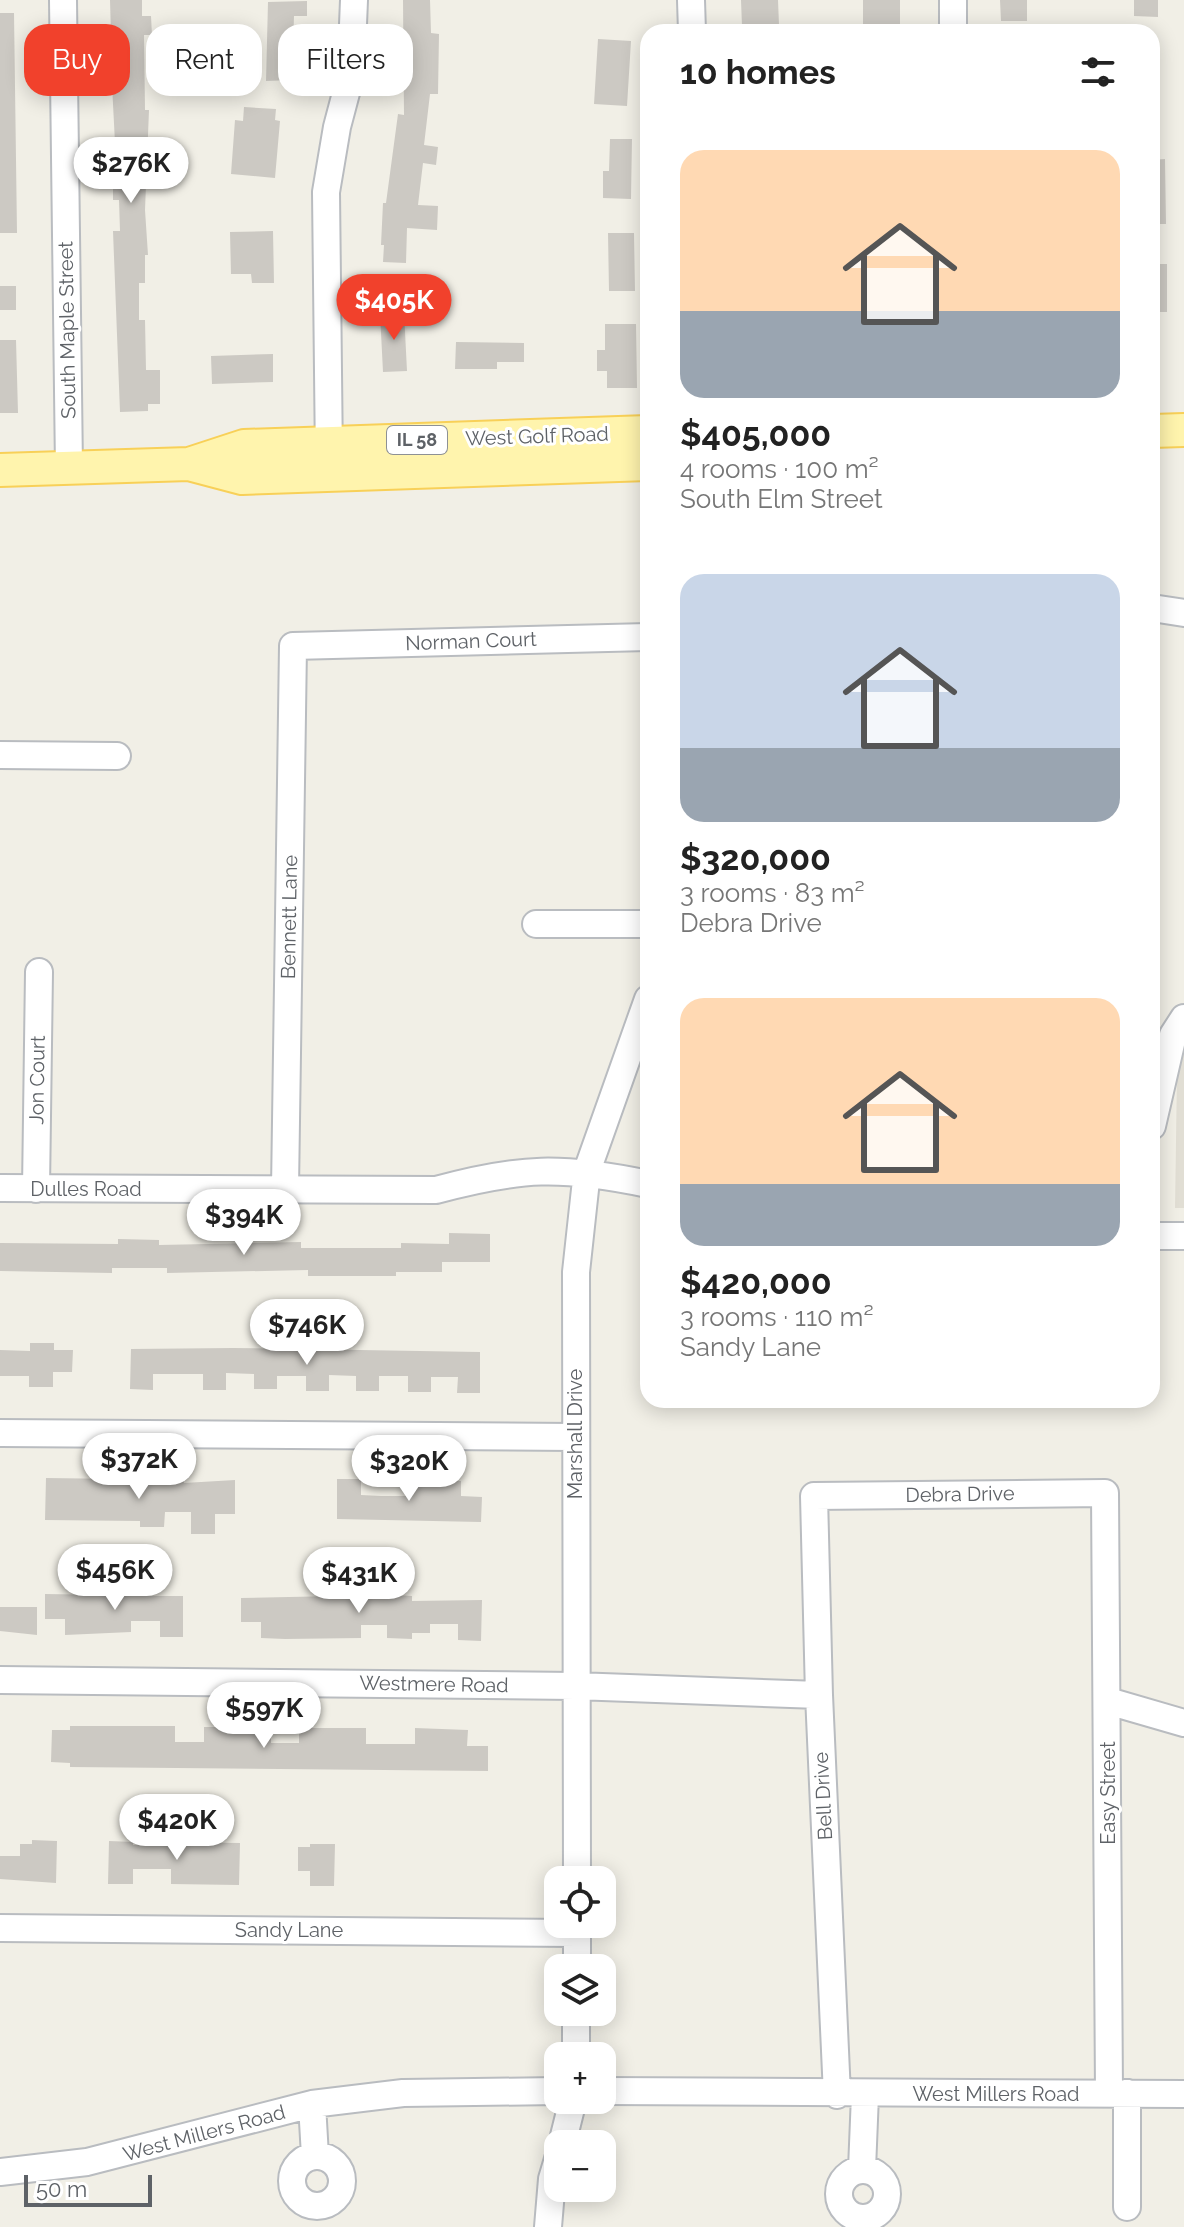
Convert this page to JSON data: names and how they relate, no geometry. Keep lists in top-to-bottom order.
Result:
{
  "streets": {
    "main road": ["West Golf Road", "IL 58"],
    "street": [
      "South Maple Street",
      "Norman Court",
      "Bennett Lane",
      "Jon Court",
      "Dulles Road",
      "Marshall Drive",
      "Debra Drive",
      "Westmere Road",
      "Easy Street",
      "Bell Drive",
      "Sandy Lane",
      "West Millers Road"
    ]
  },
  "crossings": [
    ["South Maple Street", "West Golf Road"],
    ["Norman Court", "Bennett Lane"],
    ["Bennett Lane", "Dulles Road"],
    ["Jon Court", "Dulles Road"],
    ["Dulles Road", "Marshall Drive"],
    ["Marshall Drive", "Westmere Road"],
    ["Debra Drive", "Easy Street"],
    ["Debra Drive", "Bell Drive"],
    ["Westmere Road", "Bell Drive"],
    ["Easy Street", "West Millers Road"],
    ["Bell Drive", "West Millers Road"]
  ],
  "scale_bar": "50 m",
  "page": {
    "chip": ["Buy", "Rent", "Filters"],
    "heading": "10 homes",
    "list": [
      {
        "name": "$405,000",
        "note": "4 rooms · 100 m² · South Elm Street"
      },
      {
        "name": "$320,000",
        "note": "3 rooms · 83 m² · Debra Drive"
      },
      {
        "name": "$420,000",
        "note": "3 rooms · 110 m² · Sandy Lane"
      }
    ],
    "price": [
      "$276K",
      "$405K",
      "$394K",
      "$746K",
      "$372K",
      "$320K",
      "$456K",
      "$431K",
      "$597K",
      "$420K"
    ],
    "map_buttons": ["+", "−"],
    "scale": "50 m"
  }
}
